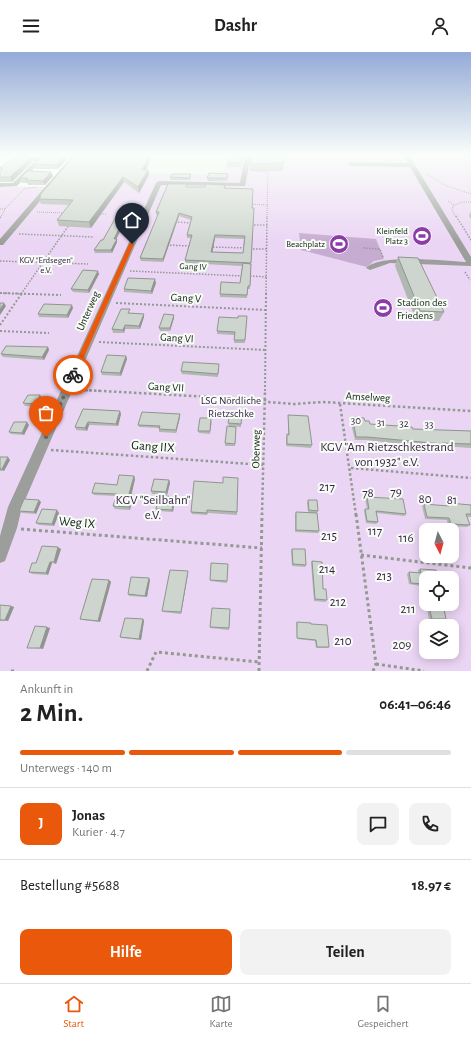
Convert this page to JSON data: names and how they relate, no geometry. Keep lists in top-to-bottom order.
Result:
{
  "streets": {
    "street": ["Unterweg"],
    "path": [
      "Gang IV",
      "Gang V",
      "Gang VI",
      "Gang VII",
      "Amselweg",
      "Gang IIX",
      "Oberweg",
      "Weg IX"
    ]
  },
  "crossings": [
    ["Gang IV", "Unterweg"],
    ["Gang IV", "Oberweg"],
    ["Gang V", "Unterweg"],
    ["Gang V", "Oberweg"],
    ["Unterweg", "Gang VI"],
    ["Unterweg", "Gang VII"],
    ["Unterweg", "Gang IIX"],
    ["Unterweg", "Weg IX"],
    ["Gang VI", "Oberweg"],
    ["Gang VII", "Amselweg"],
    ["Gang VII", "Oberweg"],
    ["Amselweg", "Oberweg"],
    ["Gang IIX", "Oberweg"],
    ["Oberweg", "Weg IX"]
  ],
  "parks": [
    "KGV \"Erdsegen\" e.V.",
    "LSG Nördliche Rietzschke",
    "30",
    "31",
    "32",
    "33",
    "KGV \"Am Rietzschkestrand von 1932\" e.V.",
    "217",
    "79",
    "78",
    "80",
    "KGV \"Seilbahn\" e.V.",
    "81",
    "117",
    "215",
    "116",
    "214",
    "213",
    "212",
    "211",
    "210",
    "209"
  ],
  "places": {
    "sports": ["Kleinfeld Platz 3", "Beachplatz", "Stadion des Friedens"]
  },
  "north": "bottom",
  "page": {
    "header": "Dashr",
    "heading": ["2 Min.", "Ankunft in", "06:41–06:46"],
    "panel": [
      "Jonas",
      "Kurier · 4.7",
      "Bestellung #5688",
      "18.97 €"
    ],
    "bar": "Unterwegs · 140 m",
    "round": "J",
    "buttons": ["Hilfe", "Teilen"],
    "tabs": ["Start", "Karte", "Gespeichert"]
  }
}
